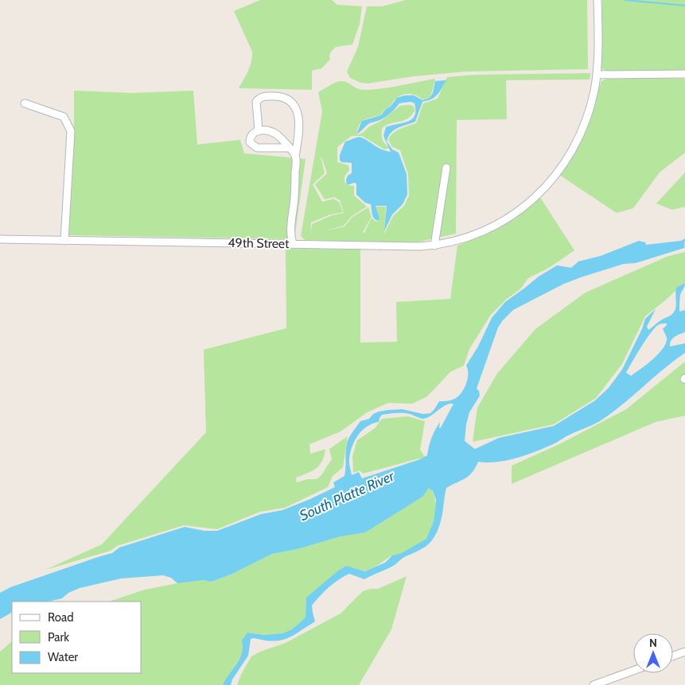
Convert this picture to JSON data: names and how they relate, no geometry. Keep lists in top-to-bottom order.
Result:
{
  "streets": {
    "street": ["49th Street"]
  },
  "water": ["South Platte River"],
  "legend": ["Road", "Park", "Water"],
  "north": "top"
}
